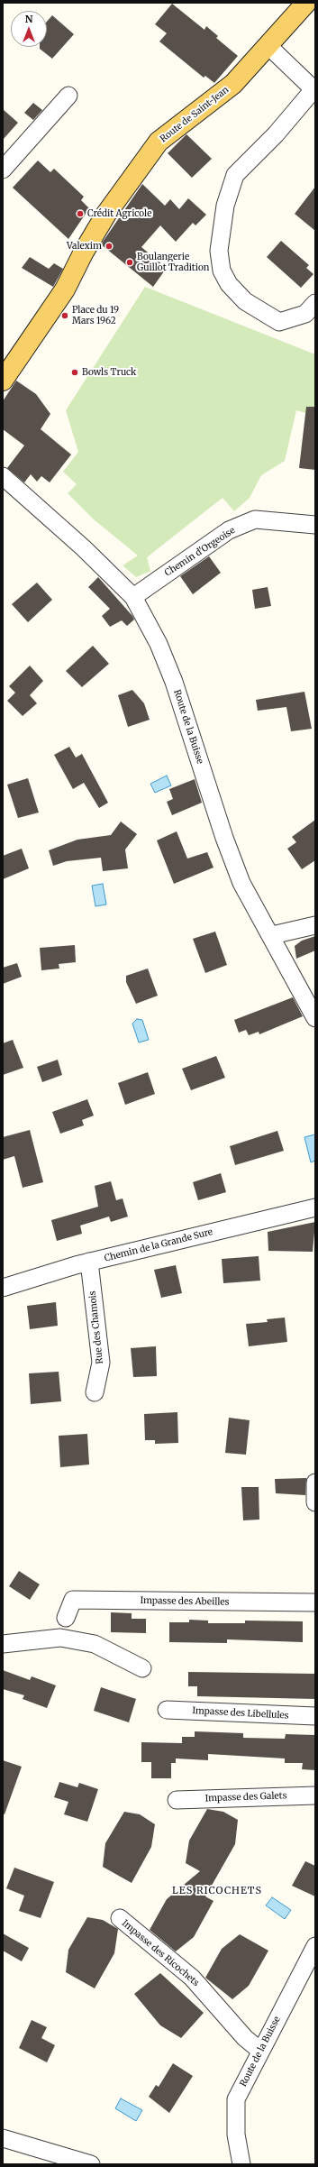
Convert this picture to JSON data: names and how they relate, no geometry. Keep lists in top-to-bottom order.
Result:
{
  "streets": {
    "main road": ["Route de Saint-Jean"],
    "street": [
      "Chemin d'Orgeoise",
      "Route de la Buisse",
      "Chemin de la Grande Sure",
      "Rue des Chamois",
      "Impasse des Abeilles",
      "Impasse des Libellules",
      "Impasse des Galets",
      "Impasse des Ricochets"
    ]
  },
  "crossings": [
    ["Chemin d'Orgeoise", "Route de la Buisse"],
    ["Route de la Buisse", "Impasse des Ricochets"],
    ["Chemin de la Grande Sure", "Rue des Chamois"]
  ],
  "districts": ["LES RICOCHETS"],
  "places": [
    "Crédit Agricole",
    "Valexim",
    "Boulangerie Guillot Tradition",
    "Place du 19 Mars 1962",
    "Bowls Truck"
  ],
  "north": "top"
}
